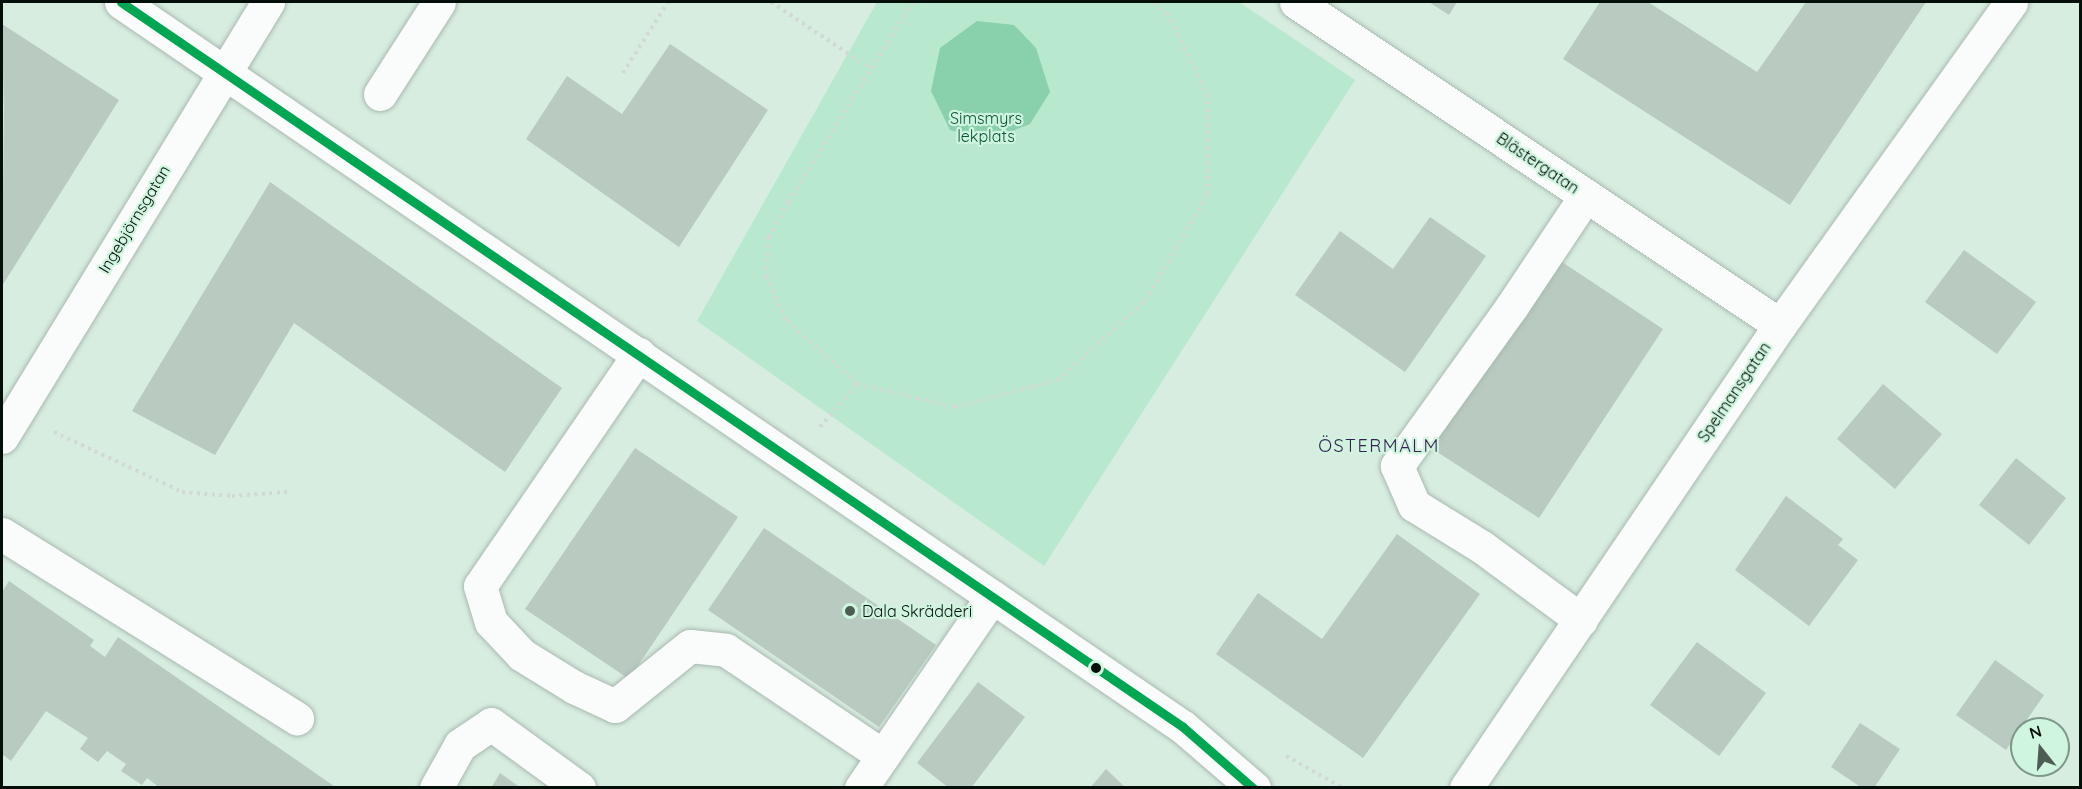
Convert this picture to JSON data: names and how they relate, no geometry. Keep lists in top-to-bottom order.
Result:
{
  "streets": {
    "street": ["Blästergatan", "Ingebjörnsgatan", "Spelmansgatan"]
  },
  "crossings": [
    ["Blästergatan", "Spelmansgatan"]
  ],
  "districts": ["ÖSTERMALM"],
  "parks": ["Simsmyrs lekplats"],
  "places": ["Dala Skrädderi"],
  "north": "top"
}
